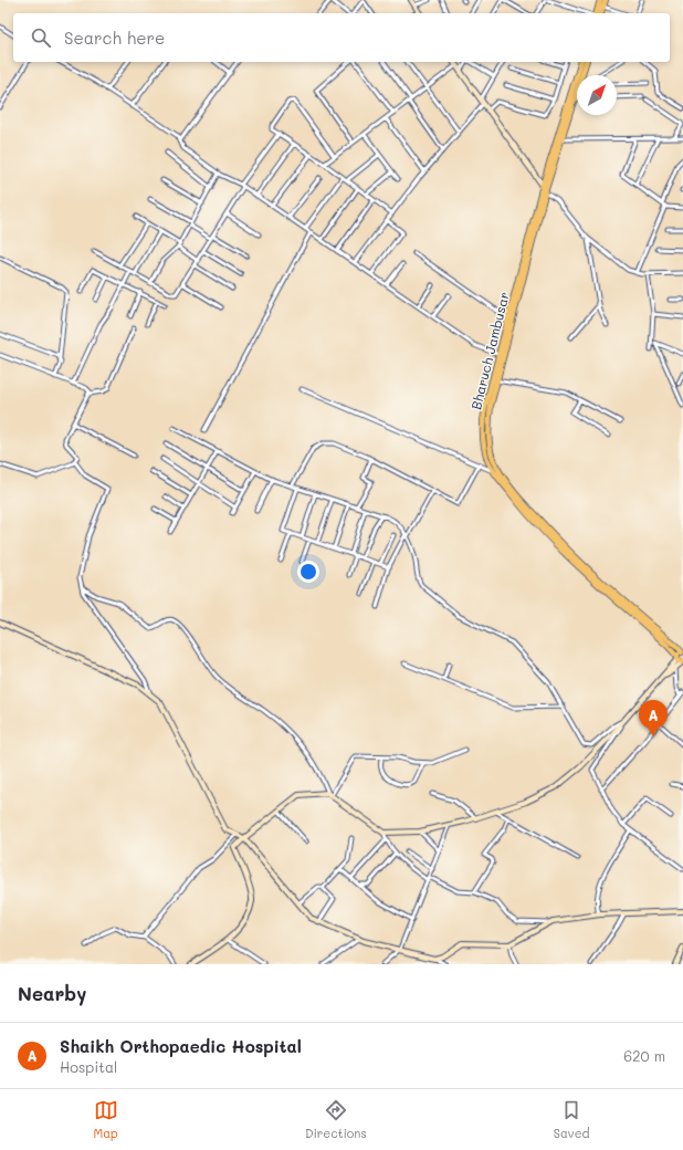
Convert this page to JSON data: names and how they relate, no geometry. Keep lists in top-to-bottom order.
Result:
{
  "streets": {
    "main road": ["Bharuch Jambusar"]
  },
  "north": "top right",
  "page": {
    "search": "Search here",
    "pins": "A",
    "heading": "Nearby",
    "list": [
      {
        "mark": "A",
        "name": "Shaikh Orthopaedic Hospital",
        "note": "Hospital",
        "value": "620 m"
      }
    ],
    "nav": ["Map", "Directions", "Saved"]
  }
}
